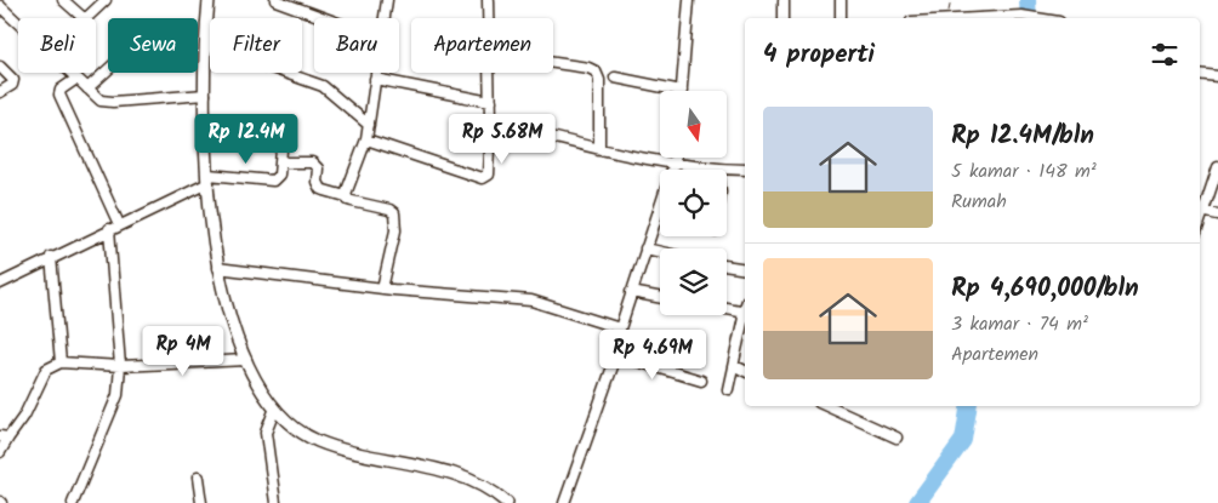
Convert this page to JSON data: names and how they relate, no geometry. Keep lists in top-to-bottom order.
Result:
{
  "north": "bottom",
  "page": {
    "chip": [
      "Beli",
      "Sewa",
      "Filter",
      "Baru",
      "Apartemen"
    ],
    "heading": "4 properti",
    "list": [
      {
        "name": "Rp 12.4M/bln",
        "note": "5 kamar · 148 m² · Rumah"
      },
      {
        "name": "Rp 4,690,000/bln",
        "note": "3 kamar · 74 m² · Apartemen"
      }
    ],
    "price": [
      "Rp 12.4M",
      "Rp 5.68M",
      "Rp 4M",
      "Rp 4.69M"
    ]
  }
}
